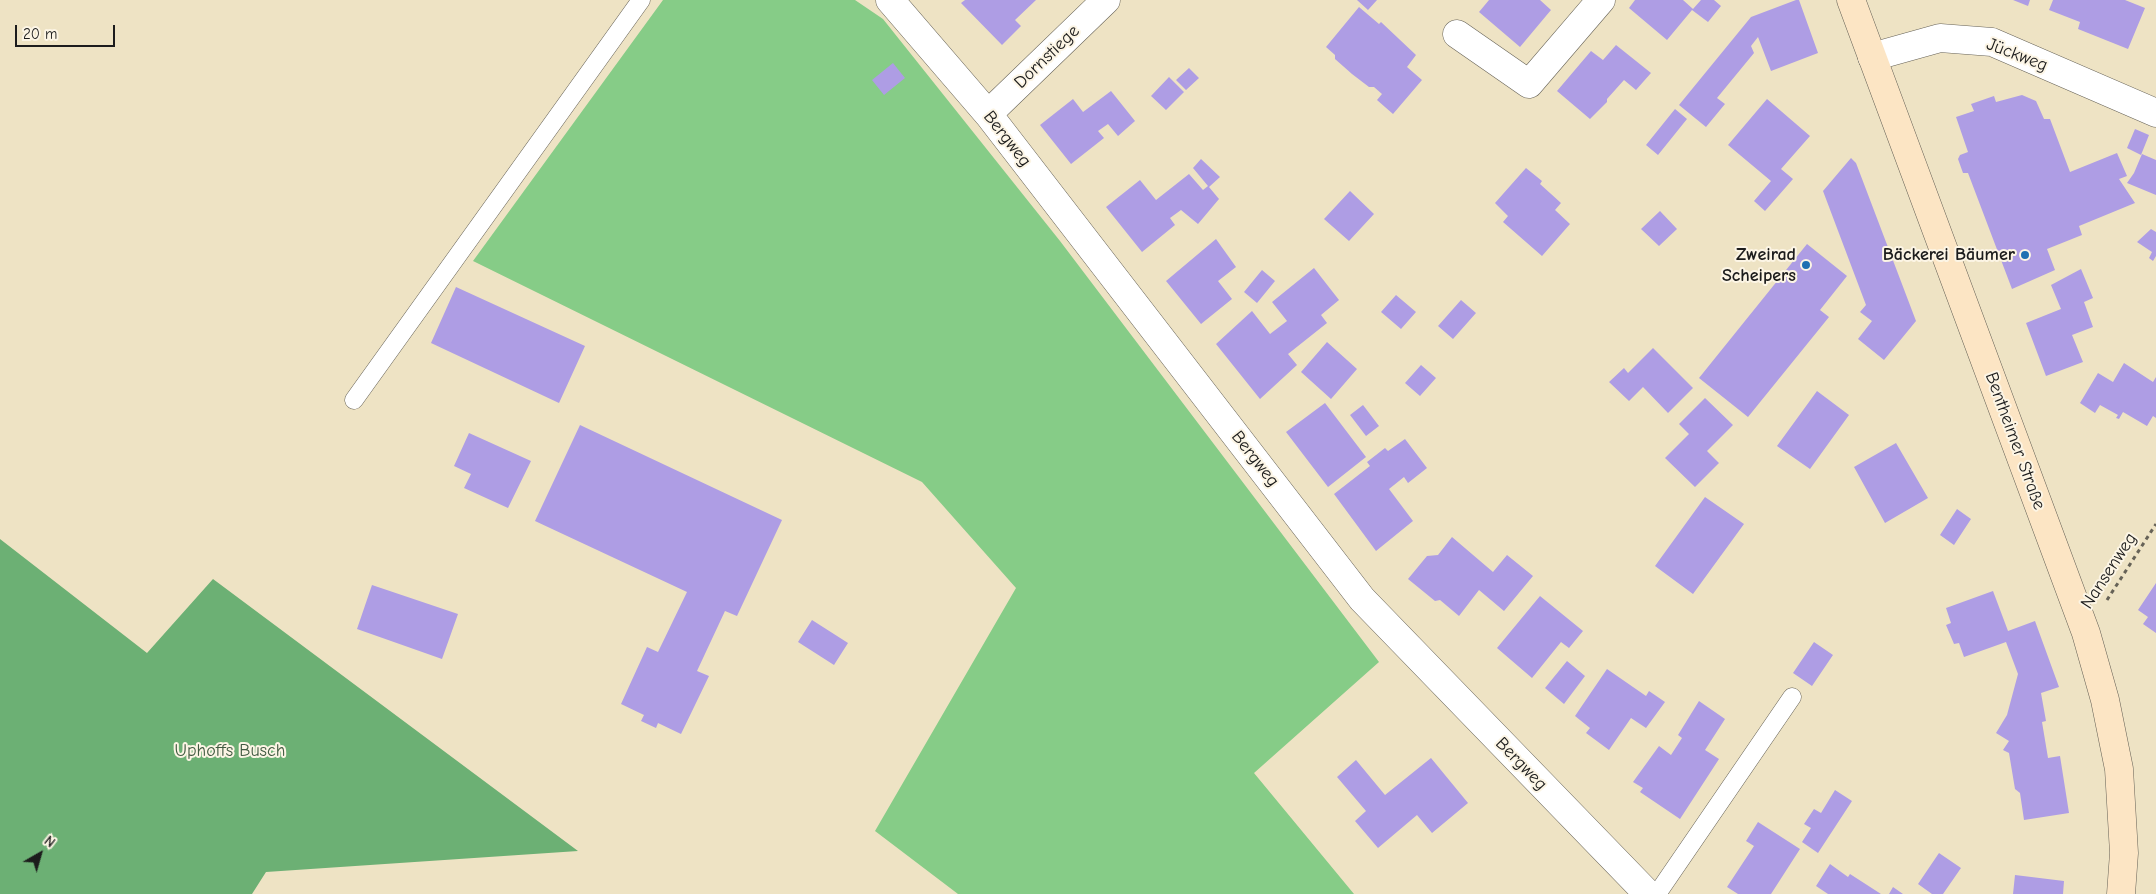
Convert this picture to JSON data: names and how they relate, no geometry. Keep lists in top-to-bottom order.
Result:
{
  "streets": {
    "main road": ["Bentheimer Straße"],
    "street": ["Jückweg", "Dornstiege", "Bergweg"],
    "path": ["Nansenweg"]
  },
  "crossings": [
    ["Jückweg", "Bentheimer Straße"],
    ["Dornstiege", "Bergweg"],
    ["Bentheimer Straße", "Nansenweg"]
  ],
  "parks": ["Uphoffs Busch"],
  "places": ["Bäckerei Bäumer", "Zweirad Scheipers"],
  "scale_bar": "20 m",
  "north": "top right"
}
